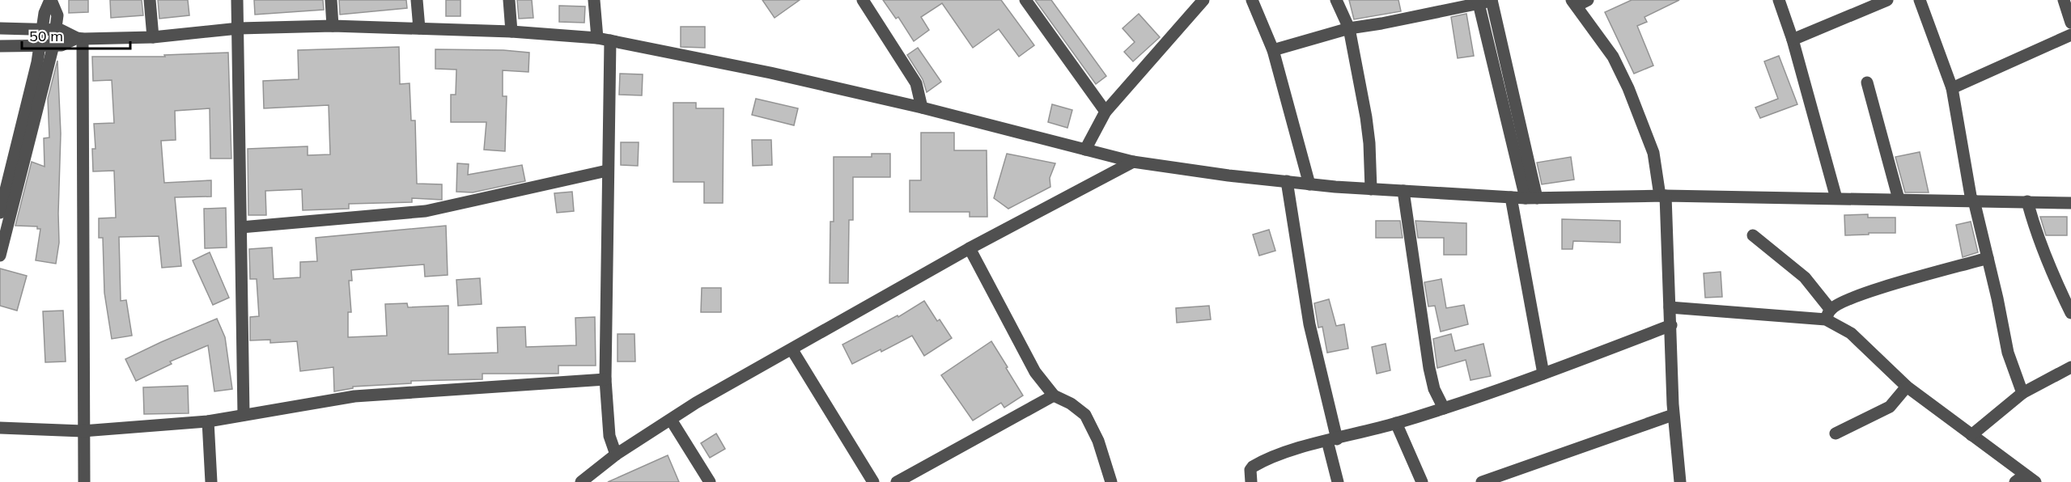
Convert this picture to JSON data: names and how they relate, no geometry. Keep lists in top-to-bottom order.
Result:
{
  "scale_bar": "50 m"
}
